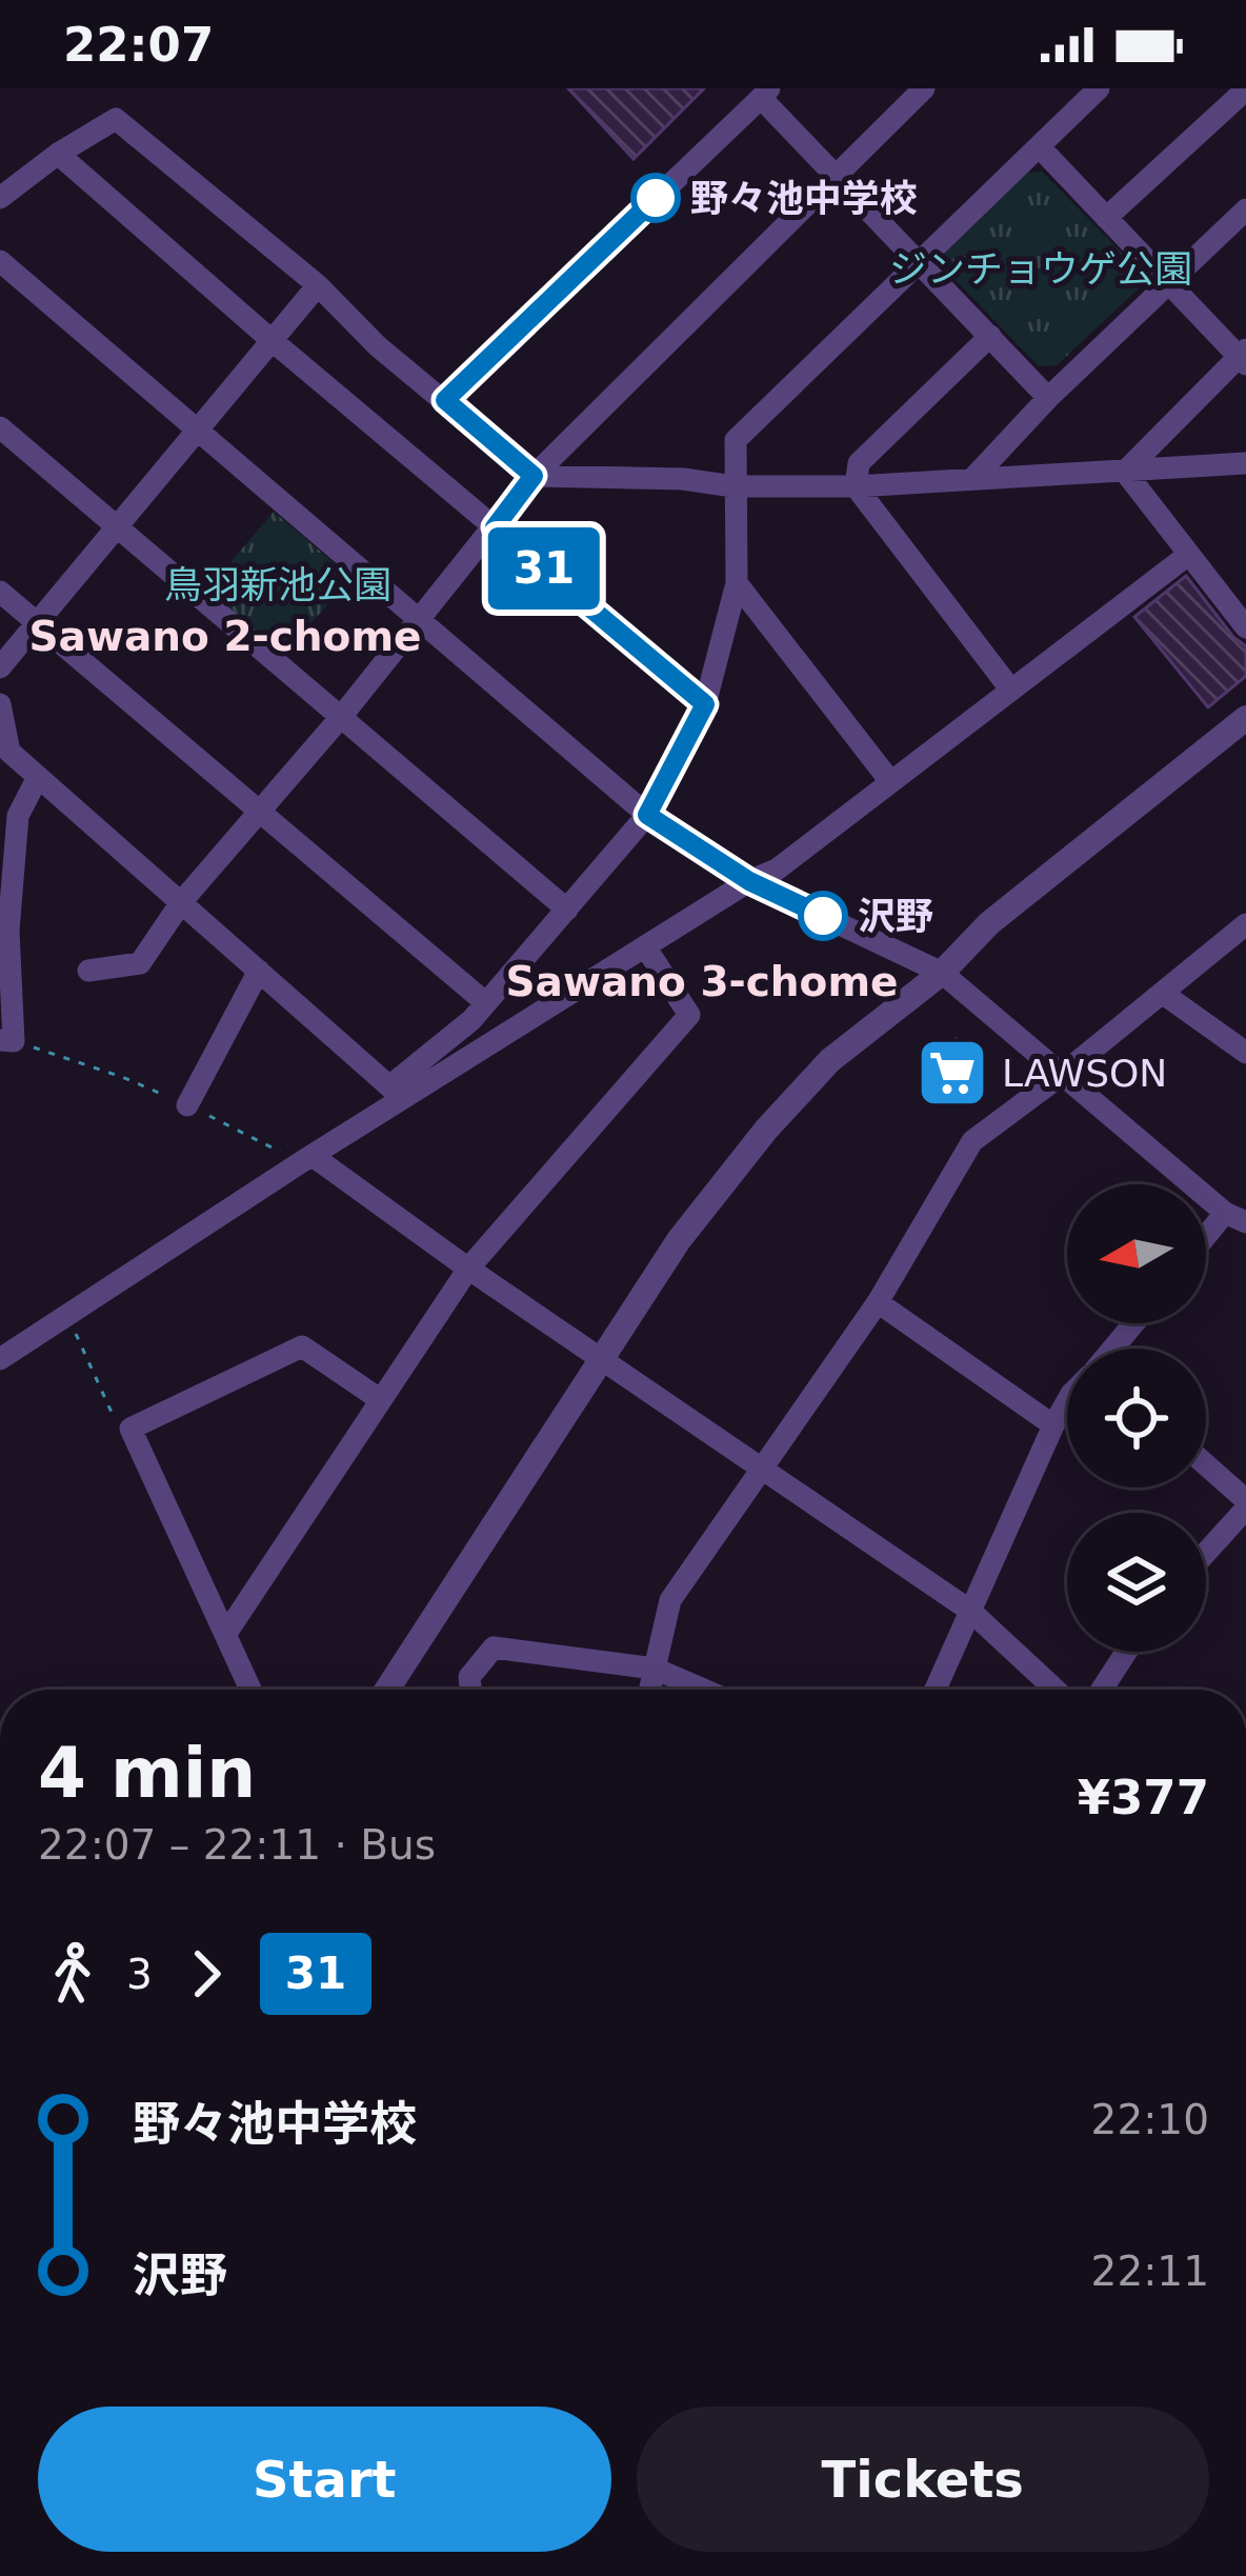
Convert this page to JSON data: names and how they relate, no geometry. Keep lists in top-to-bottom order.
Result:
{
  "districts": ["Sawano 2-chome", "Sawano 3-chome"],
  "parks": ["ジンチョウゲ公園", "鳥羽新池公園"],
  "places": {
    "other": ["野々池中学校", "沢野"],
    "supermarket": ["LAWSON"]
  },
  "lines": ["bus line 31"],
  "north": "left",
  "page": {
    "status": "22:07",
    "on_map": "31",
    "heading": ["4 min", "22:07 – 22:11 · Bus", "¥377"],
    "legs": ["3", "31"],
    "list": [
      {
        "name": "野々池中学校",
        "value": "22:10"
      },
      {
        "name": "沢野",
        "value": "22:11"
      }
    ],
    "buttons": ["Start", "Tickets"]
  }
}
